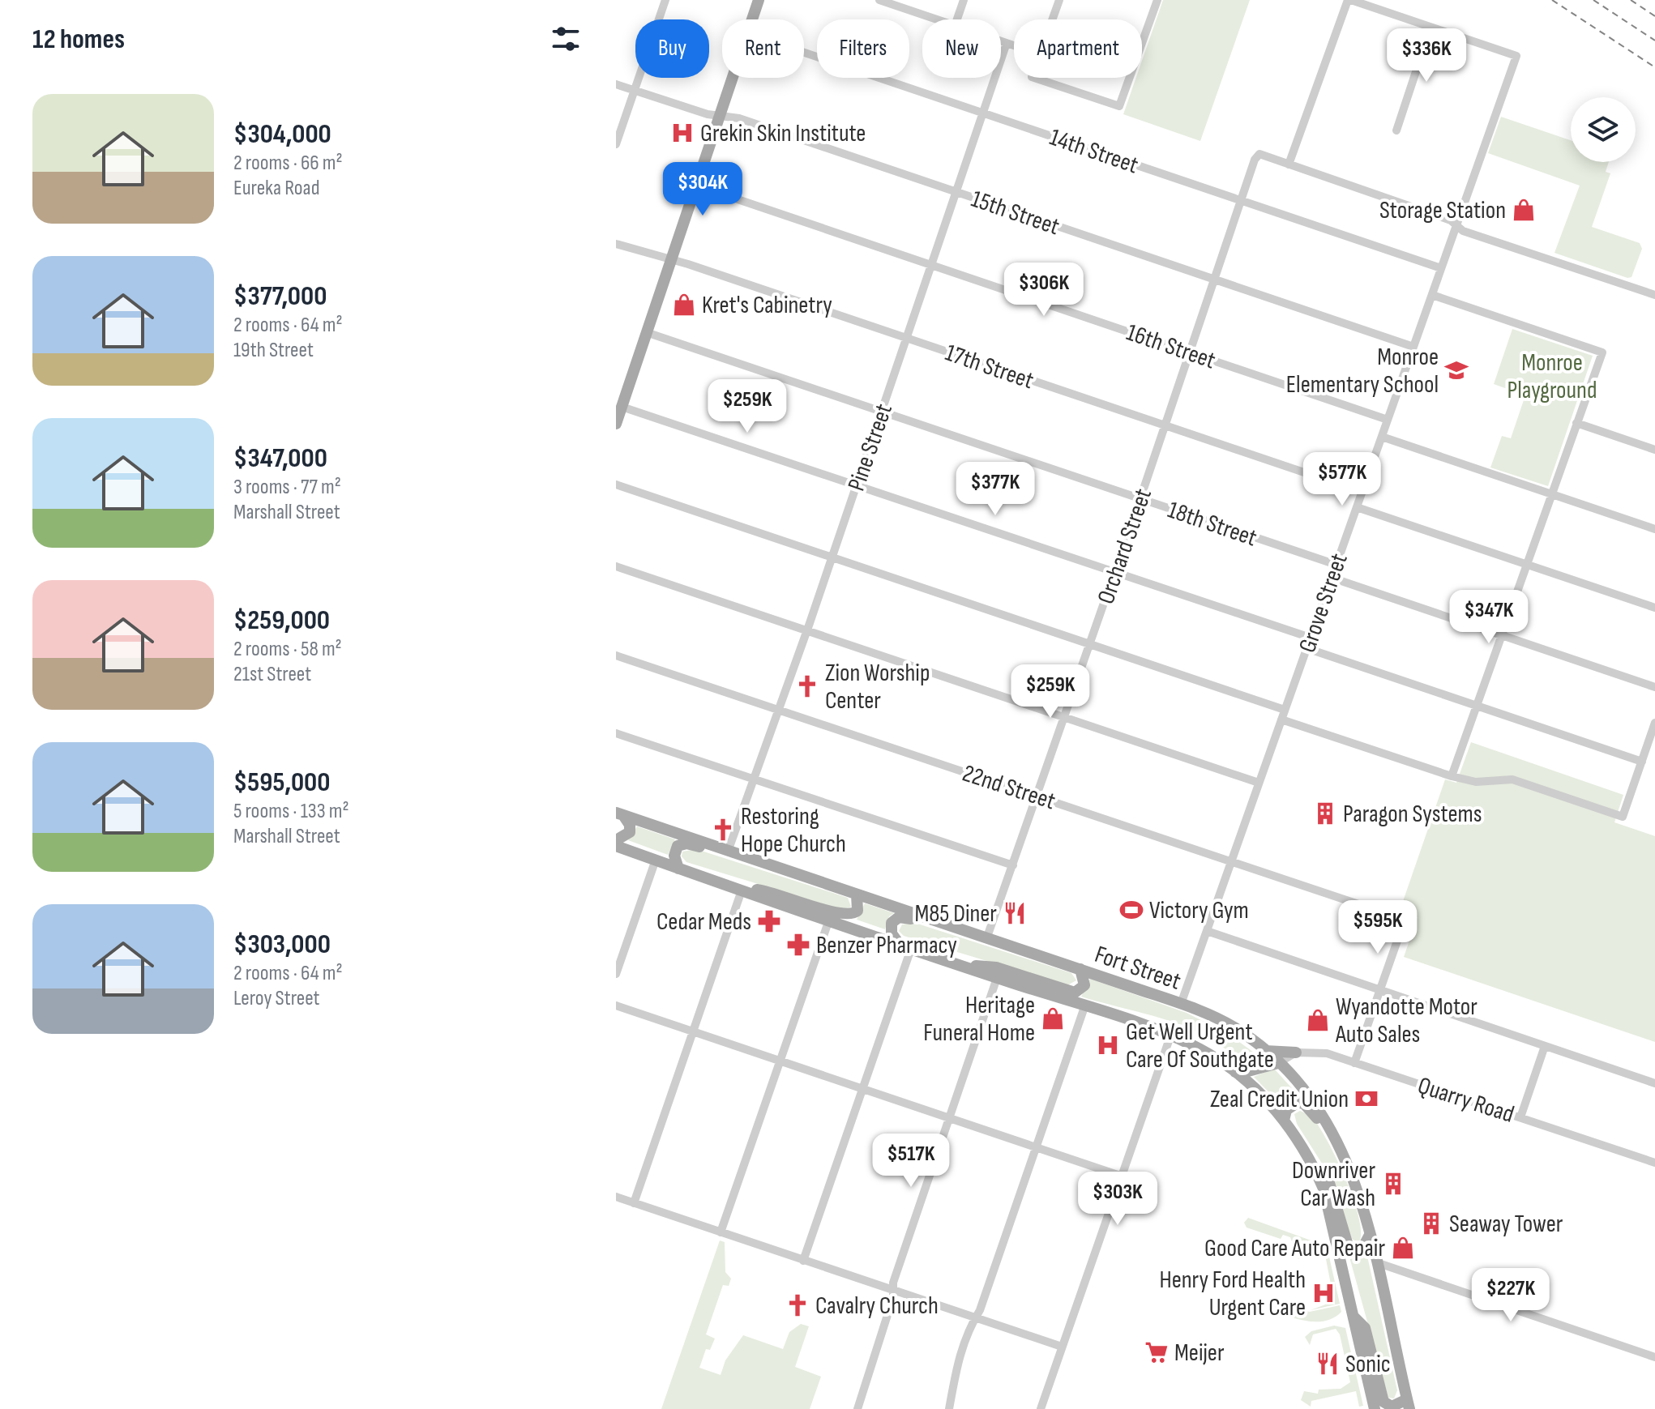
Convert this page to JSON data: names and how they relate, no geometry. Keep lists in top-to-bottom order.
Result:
{
  "streets": {
    "main road": ["Fort Street"],
    "street": [
      "14th Street",
      "15th Street",
      "16th Street",
      "17th Street",
      "Pine Street",
      "18th Street",
      "Orchard Street",
      "Grove Street",
      "22nd Street",
      "Quarry Road"
    ]
  },
  "crossings": [
    ["14th Street", "Pine Street"],
    ["14th Street", "Orchard Street"],
    ["14th Street", "Grove Street"],
    ["15th Street", "Pine Street"],
    ["15th Street", "Orchard Street"],
    ["15th Street", "Grove Street"],
    ["16th Street", "Pine Street"],
    ["16th Street", "Orchard Street"],
    ["16th Street", "Grove Street"],
    ["17th Street", "Pine Street"],
    ["17th Street", "Orchard Street"],
    ["17th Street", "Grove Street"],
    ["Pine Street", "18th Street"],
    ["Pine Street", "22nd Street"],
    ["Pine Street", "Fort Street"],
    ["18th Street", "Orchard Street"],
    ["18th Street", "Grove Street"],
    ["Orchard Street", "22nd Street"],
    ["Orchard Street", "Fort Street"],
    ["Grove Street", "22nd Street"],
    ["Grove Street", "Fort Street"]
  ],
  "parks": ["Monroe Playground"],
  "places": {
    "hospital": ["Grekin Skin Institute", "Get Well Urgent Care Of Southgate", "Henry Ford Health Urgent Care"],
    "shop": [
      "Storage Station",
      "Kret's Cabinetry",
      "Heritage Funeral Home",
      "Wyandotte Motor Auto Sales",
      "Good Care Auto Repair"
    ],
    "school or university": ["Monroe Elementary School"],
    "church": ["Zion Worship Center", "Restoring Hope Church", "Cavalry Church"],
    "building": ["Paragon Systems", "Downriver Car Wash", "Seaway Tower"],
    "sports": ["Victory Gym"],
    "restaurant": ["M85 Diner", "Sonic"],
    "pharmacy": ["Cedar Meds", "Benzer Pharmacy"],
    "bank": ["Zeal Credit Union"],
    "supermarket": ["Meijer"]
  },
  "page": {
    "heading": "12 homes",
    "chip": [
      "Buy",
      "Rent",
      "Filters",
      "New",
      "Apartment"
    ],
    "price": [
      "$336K",
      "$304K",
      "$306K",
      "$259K",
      "$577K",
      "$377K",
      "$347K",
      "$259K",
      "$595K",
      "$517K",
      "$303K",
      "$227K"
    ],
    "list": [
      {
        "name": "$304,000",
        "note": "2 rooms · 66 m² · Eureka Road"
      },
      {
        "name": "$377,000",
        "note": "2 rooms · 64 m² · 19th Street"
      },
      {
        "name": "$347,000",
        "note": "3 rooms · 77 m² · Marshall Street"
      },
      {
        "name": "$259,000",
        "note": "2 rooms · 58 m² · 21st Street"
      },
      {
        "name": "$595,000",
        "note": "5 rooms · 133 m² · Marshall Street"
      },
      {
        "name": "$303,000",
        "note": "2 rooms · 64 m² · Leroy Street"
      }
    ]
  }
}
